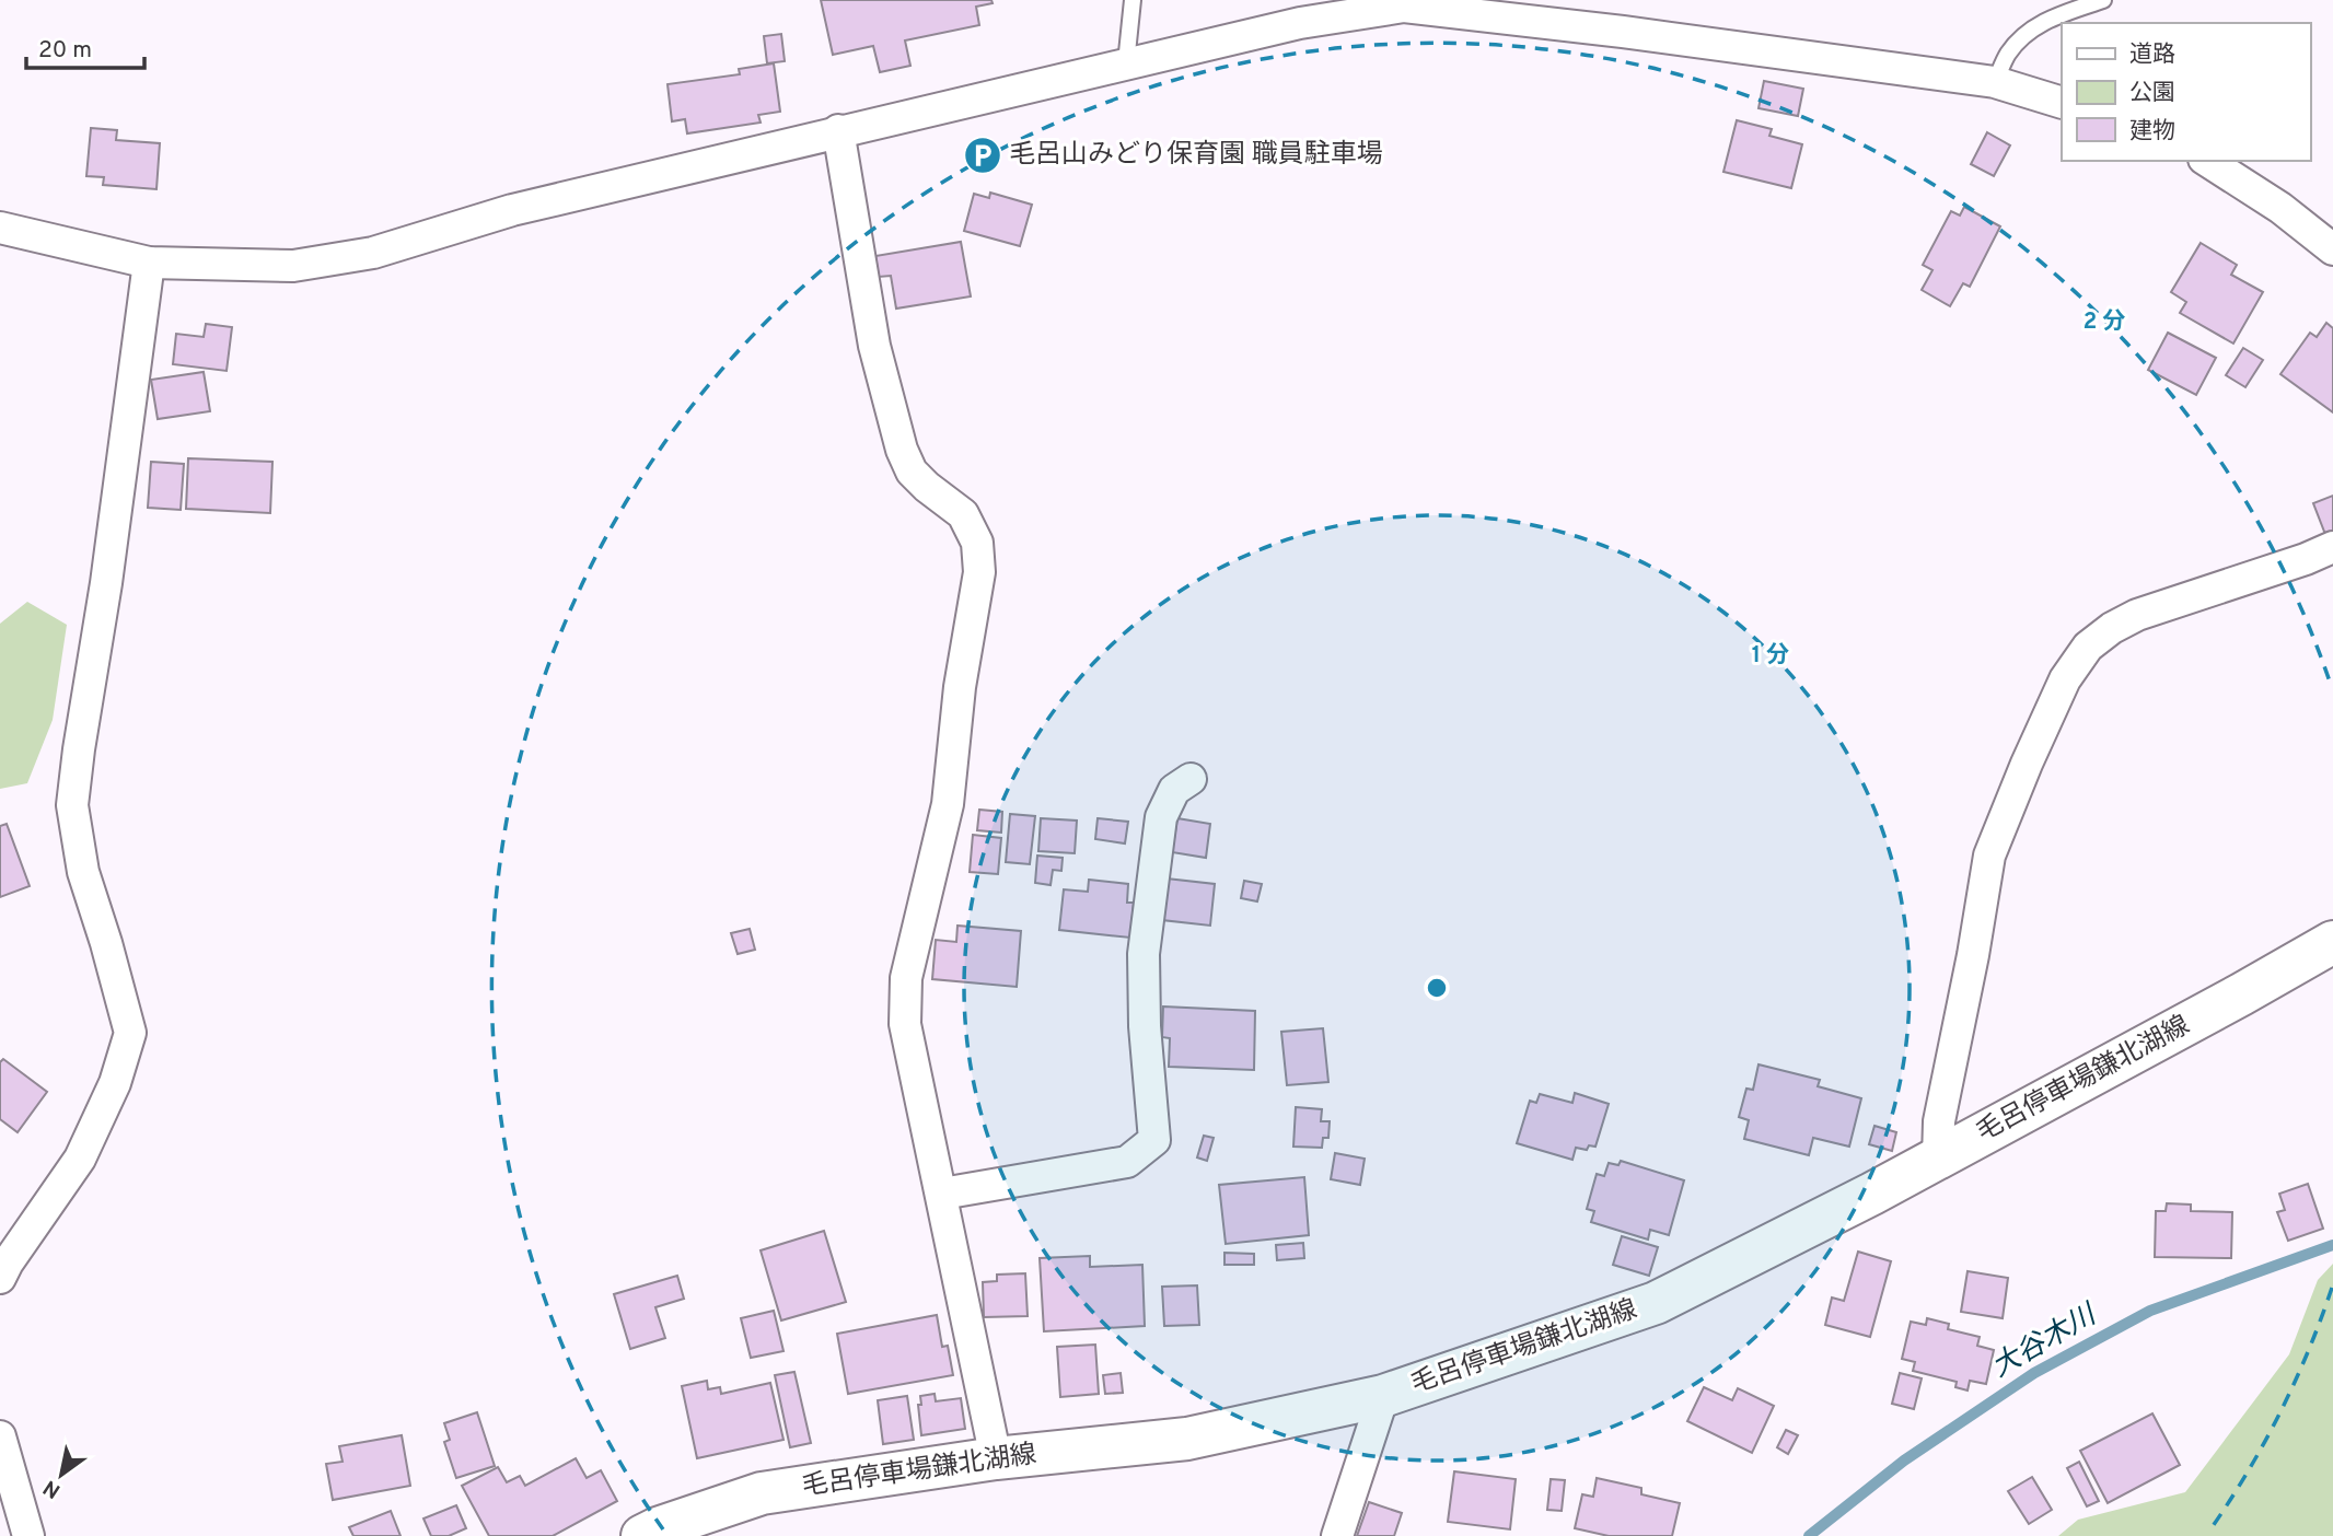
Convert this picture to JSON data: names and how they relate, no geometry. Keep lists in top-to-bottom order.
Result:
{
  "streets": {
    "main road": ["毛呂停車場鎌北湖線"]
  },
  "water": ["大谷木川"],
  "places": {
    "parking": ["毛呂山みどり保育園 職員駐車場"]
  },
  "legend": ["道路", "公園", "建物"],
  "scale_bar": "20 m",
  "north": "bottom left",
  "rings": ["2 分", "1 分"]
}
